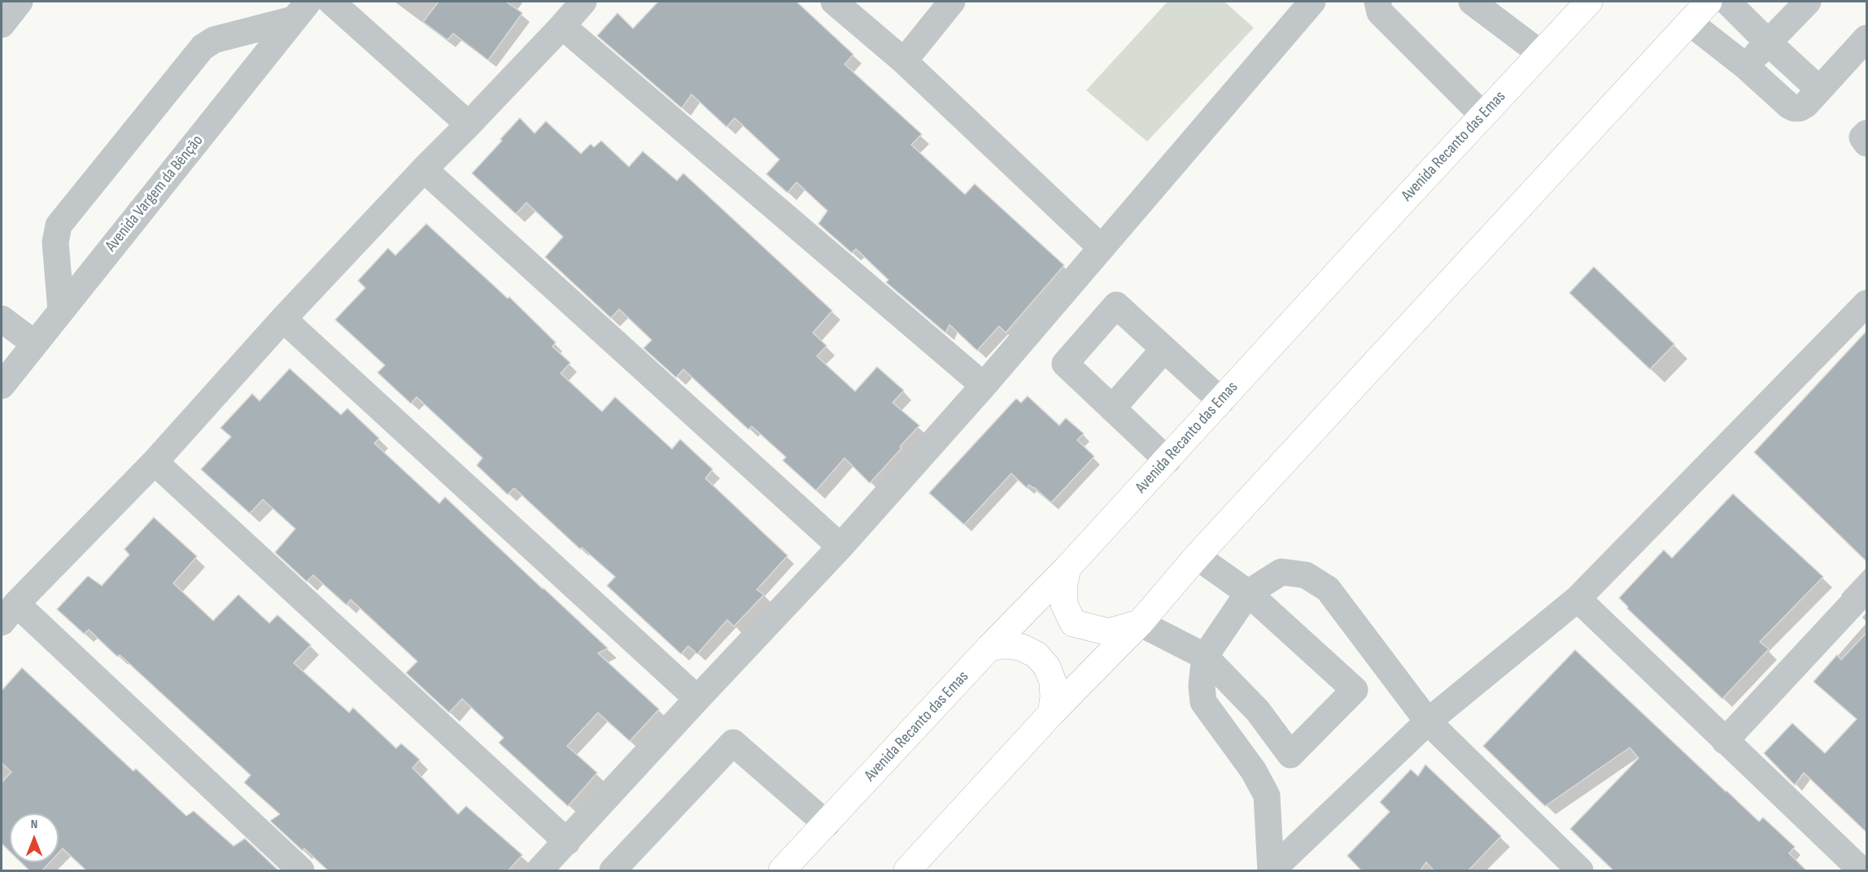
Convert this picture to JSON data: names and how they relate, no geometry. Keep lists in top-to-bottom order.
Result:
{
  "streets": {
    "main road": ["Avenida Recanto das Emas"],
    "street": ["Avenida Vargem da Bênção"]
  },
  "north": "top"
}
